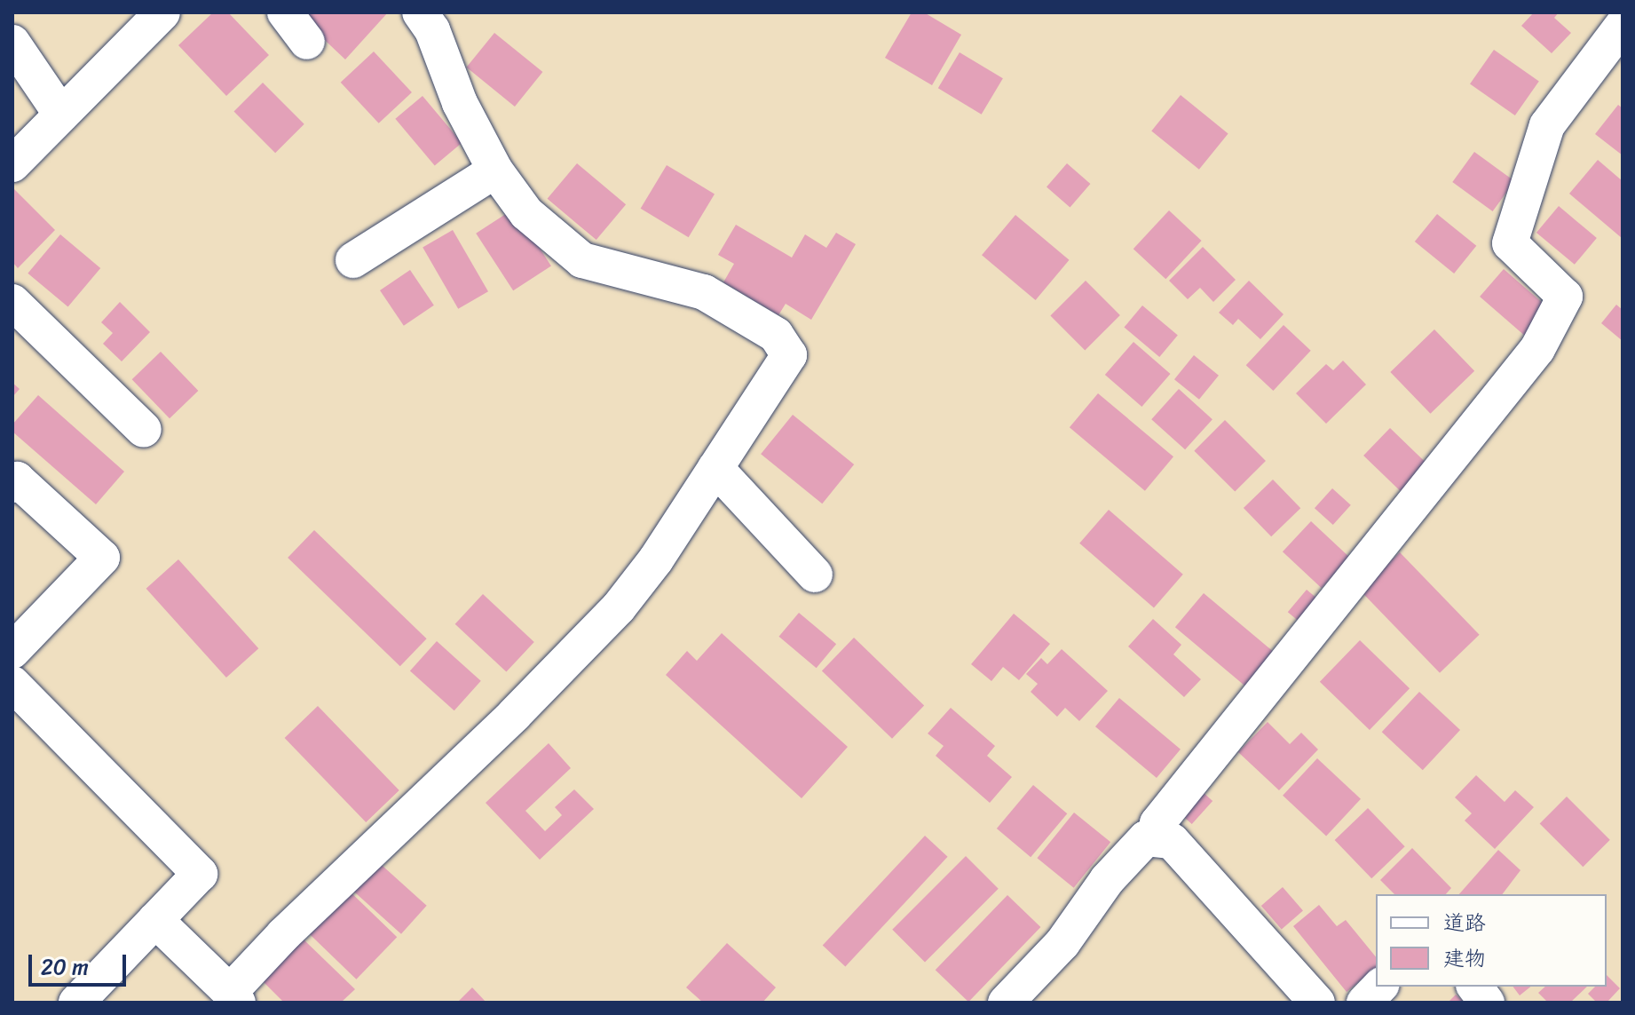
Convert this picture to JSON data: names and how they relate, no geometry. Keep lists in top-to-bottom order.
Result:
{
  "legend": ["道路", "建物"],
  "scale_bar": "20 m"
}
